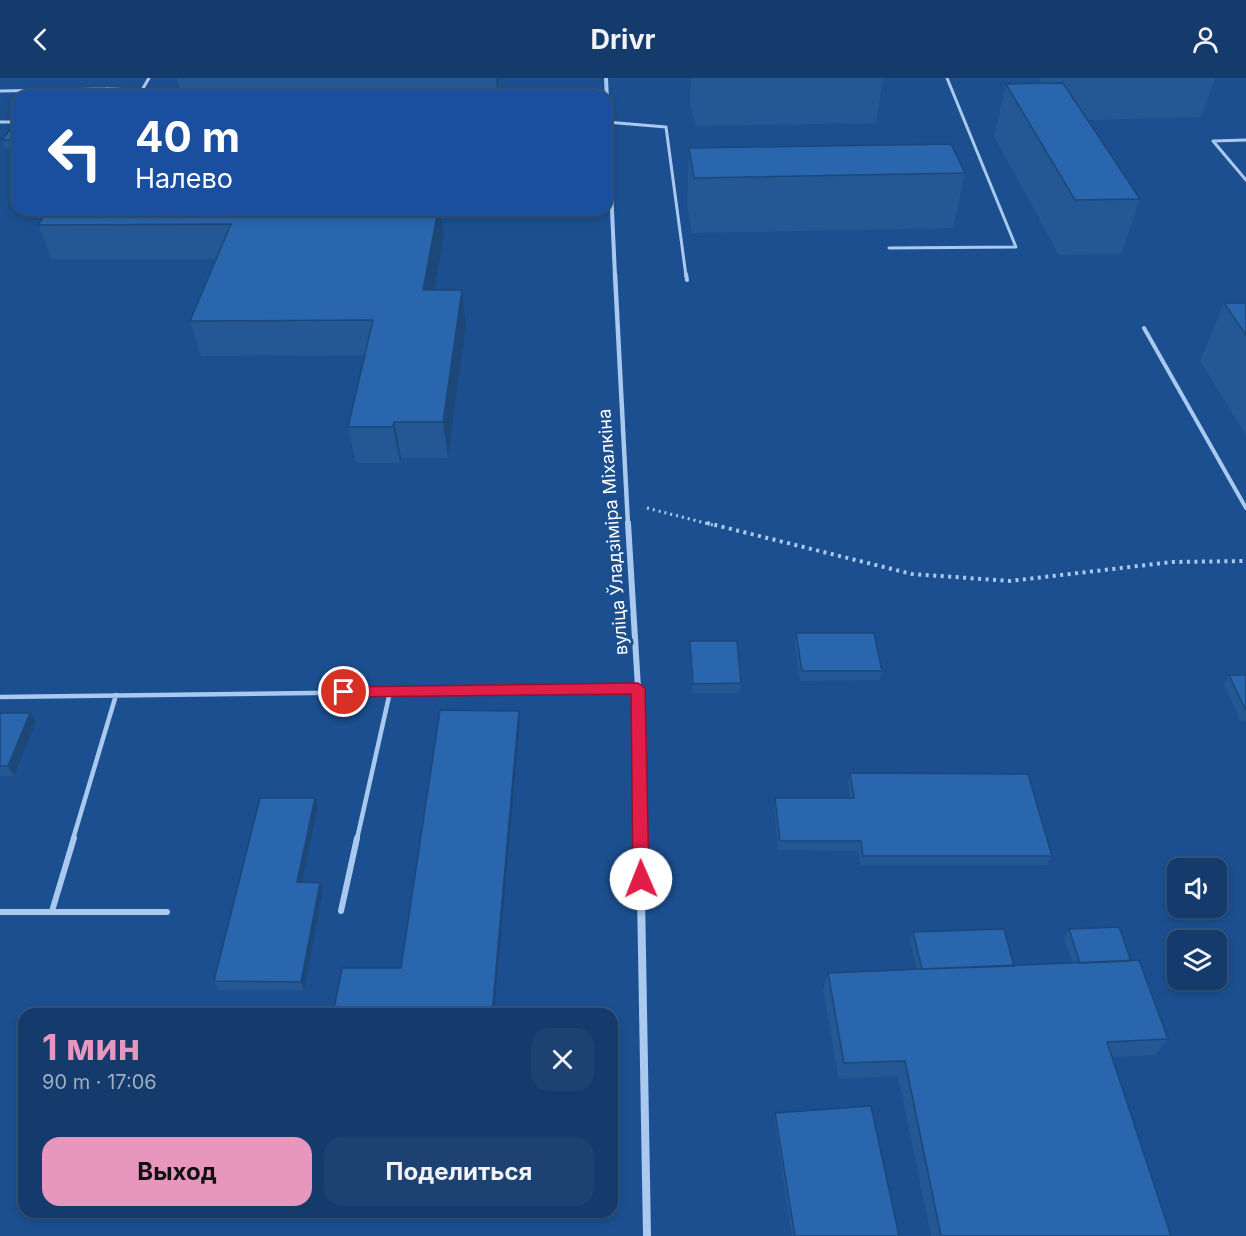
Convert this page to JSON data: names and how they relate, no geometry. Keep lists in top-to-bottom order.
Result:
{
  "streets": {
    "street": ["вуліца Ўладзіміра Міхалкіна"]
  },
  "page": {
    "header": "Drivr",
    "turn": ["40 m", "Налево"],
    "heading": ["1 мин", "90 m · 17:06"],
    "buttons": ["Выход", "Поделиться"]
  }
}
